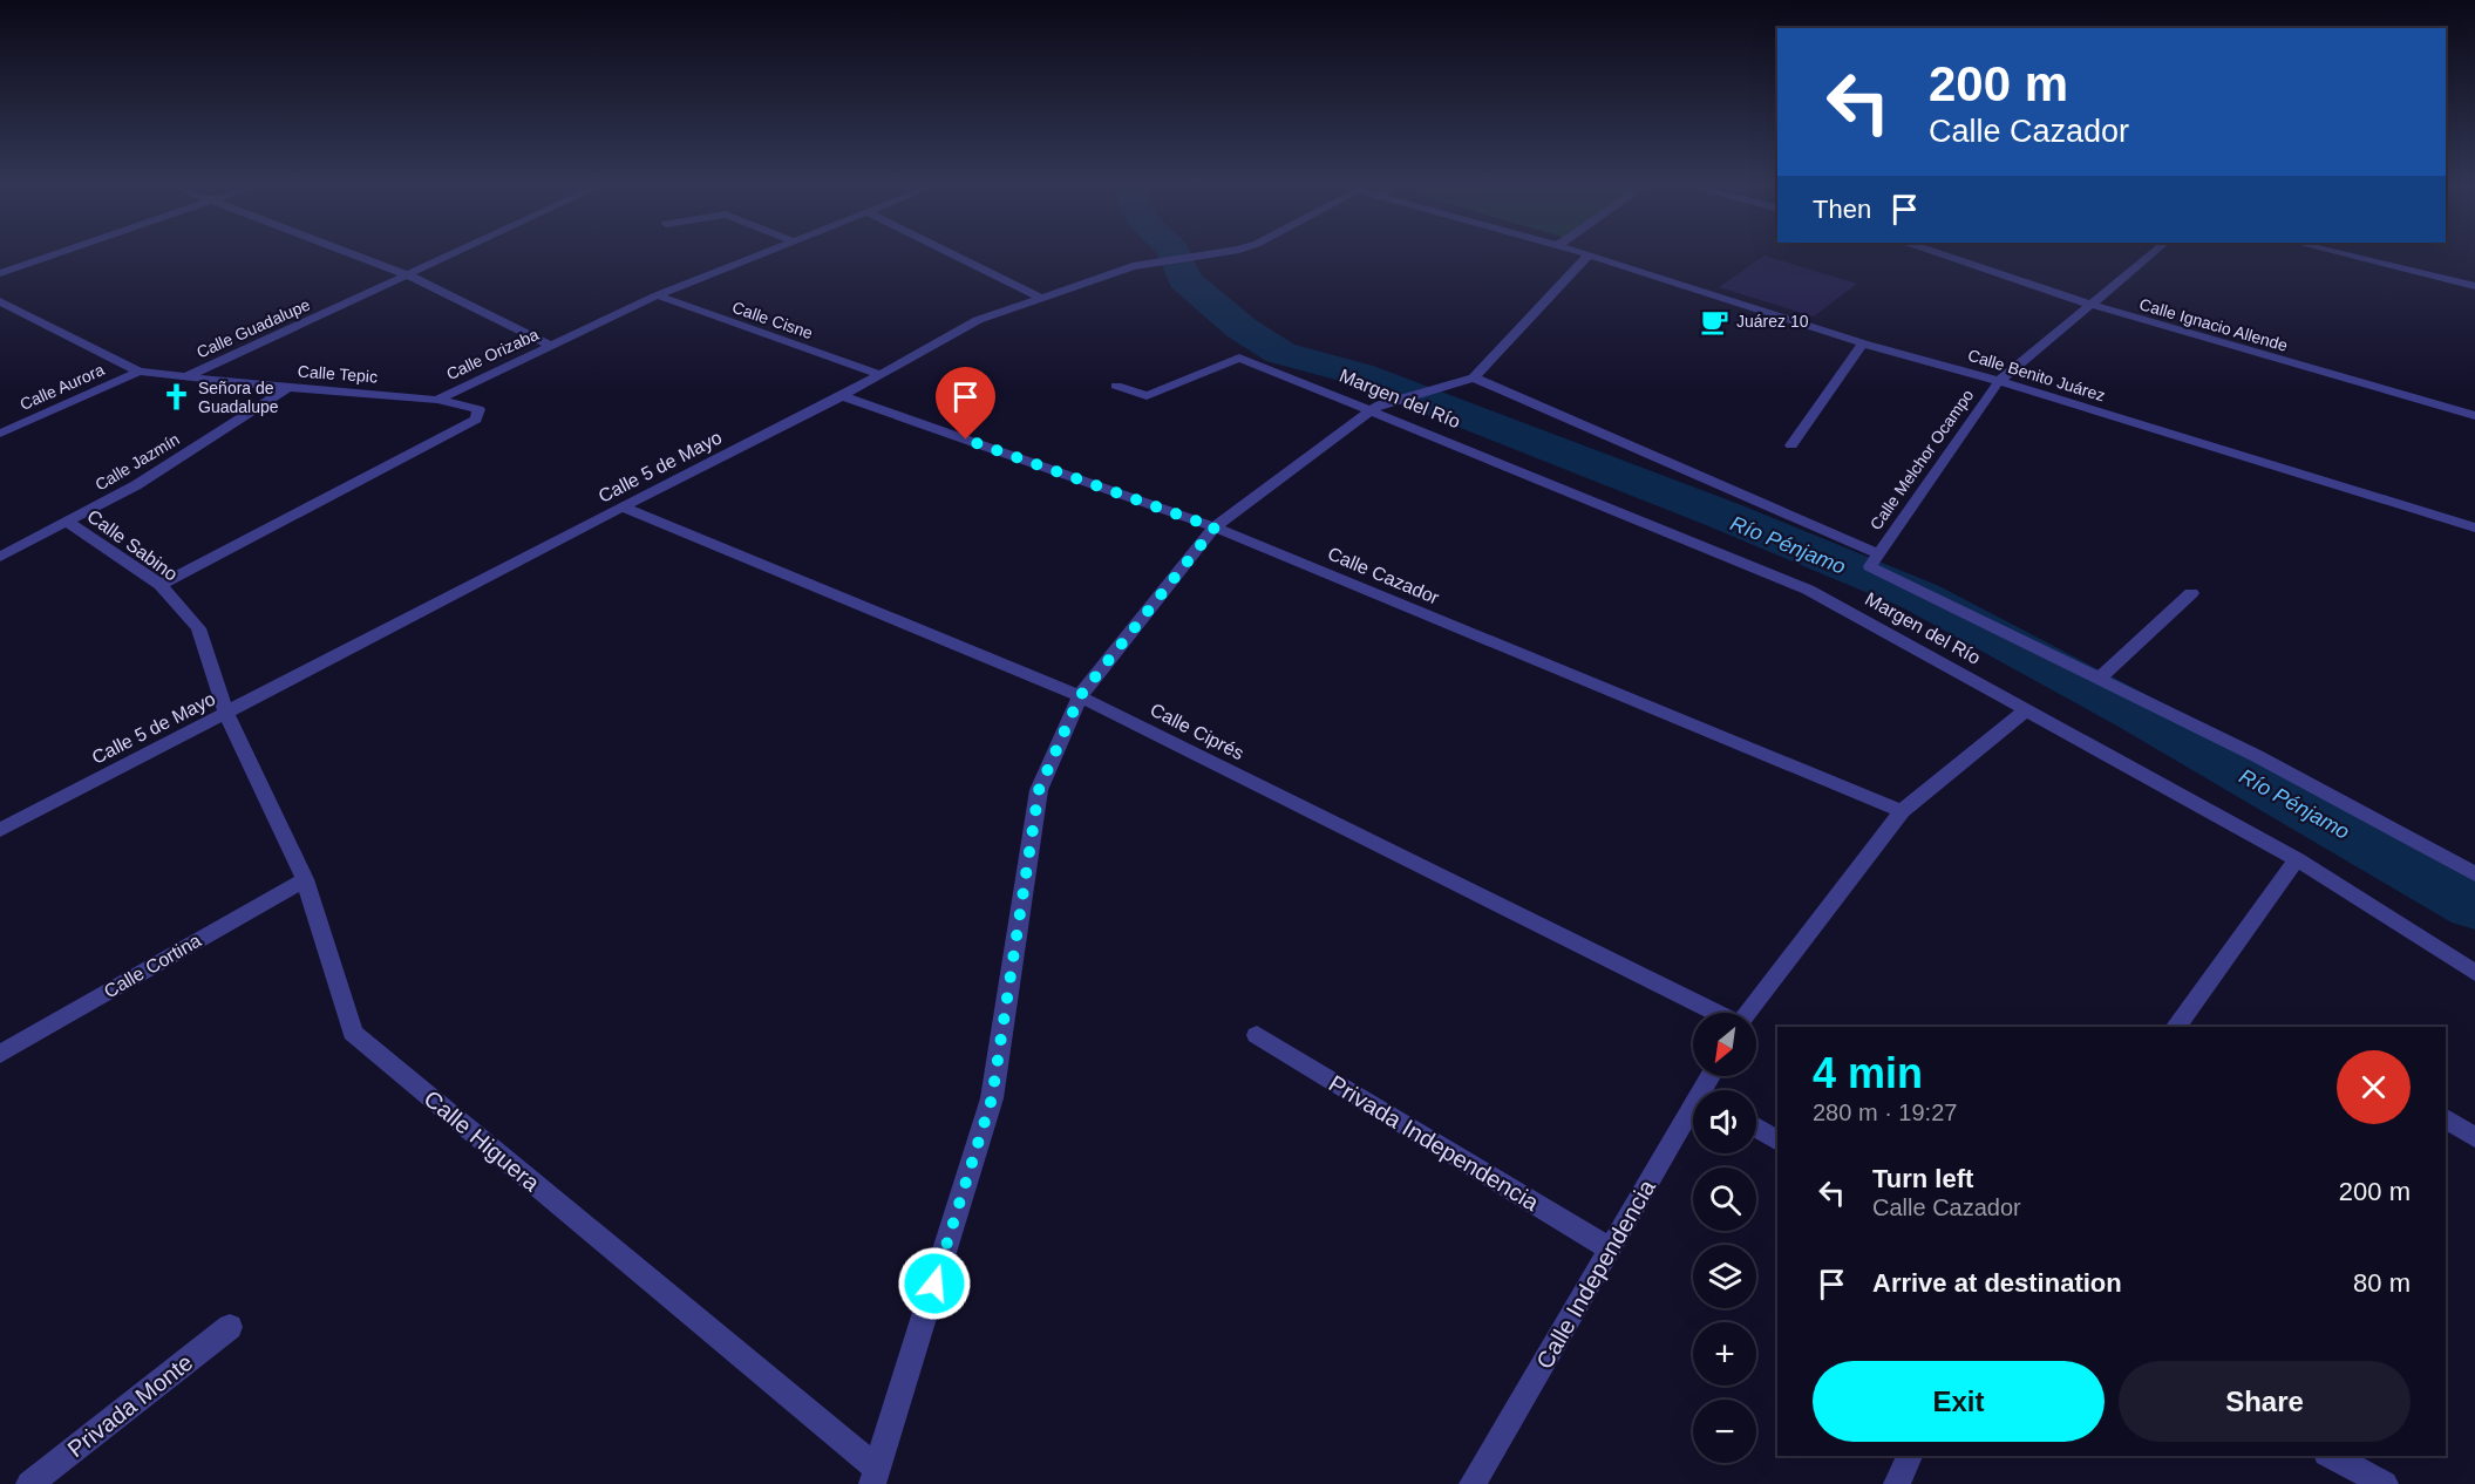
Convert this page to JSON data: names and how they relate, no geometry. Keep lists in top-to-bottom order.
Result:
{
  "streets": {
    "street": [
      "Calle Cisne",
      "Calle Ignacio Allende",
      "Calle Guadalupe",
      "Calle Orizaba",
      "Calle Tepic",
      "Calle Benito Juárez",
      "Calle Aurora",
      "Margen del Río",
      "Calle Melchor Ocampo",
      "Calle Jazmín",
      "Calle 5 de Mayo",
      "Calle Sabino",
      "Calle Cazador",
      "Calle Ciprés",
      "Calle Cortina",
      "Calle Higuera",
      "Privada Independencia",
      "Calle Independencia",
      "Privada Monte"
    ]
  },
  "crossings": [
    ["Calle Cisne", "Calle Orizaba"],
    ["Calle Cisne", "Calle 5 de Mayo"],
    ["Calle Ignacio Allende", "Calle Melchor Ocampo"],
    ["Calle Guadalupe", "Calle Tepic"],
    ["Calle Orizaba", "Calle Tepic"],
    ["Calle Orizaba", "Calle Sabino"],
    ["Calle Tepic", "Calle Aurora"],
    ["Calle Tepic", "Calle Jazmín"],
    ["Calle Benito Juárez", "Calle Melchor Ocampo"],
    ["Calle Jazmín", "Calle Sabino"],
    ["Calle 5 de Mayo", "Calle Sabino"],
    ["Calle 5 de Mayo", "Calle Cazador"],
    ["Calle 5 de Mayo", "Calle Ciprés"],
    ["Calle 5 de Mayo", "Calle Higuera"],
    ["Calle Sabino", "Calle Higuera"],
    ["Calle Cortina", "Calle Higuera"],
    ["Privada Independencia", "Calle Independencia"]
  ],
  "water": ["Río Pénjamo"],
  "places": {
    "cafe": ["Juárez 10"],
    "church": ["Señora de Guadalupe"]
  },
  "north": "bottom left",
  "page": {
    "turn": ["200 m", "Calle Cazador"],
    "then": "Then",
    "map_buttons": ["+", "−"],
    "heading": ["4 min", "280 m · 19:27"],
    "list": [
      {
        "name": "Turn left",
        "note": "Calle Cazador",
        "value": "200 m"
      },
      {
        "name": "Arrive at destination",
        "value": "80 m"
      }
    ],
    "buttons": ["Exit", "Share"]
  }
}
